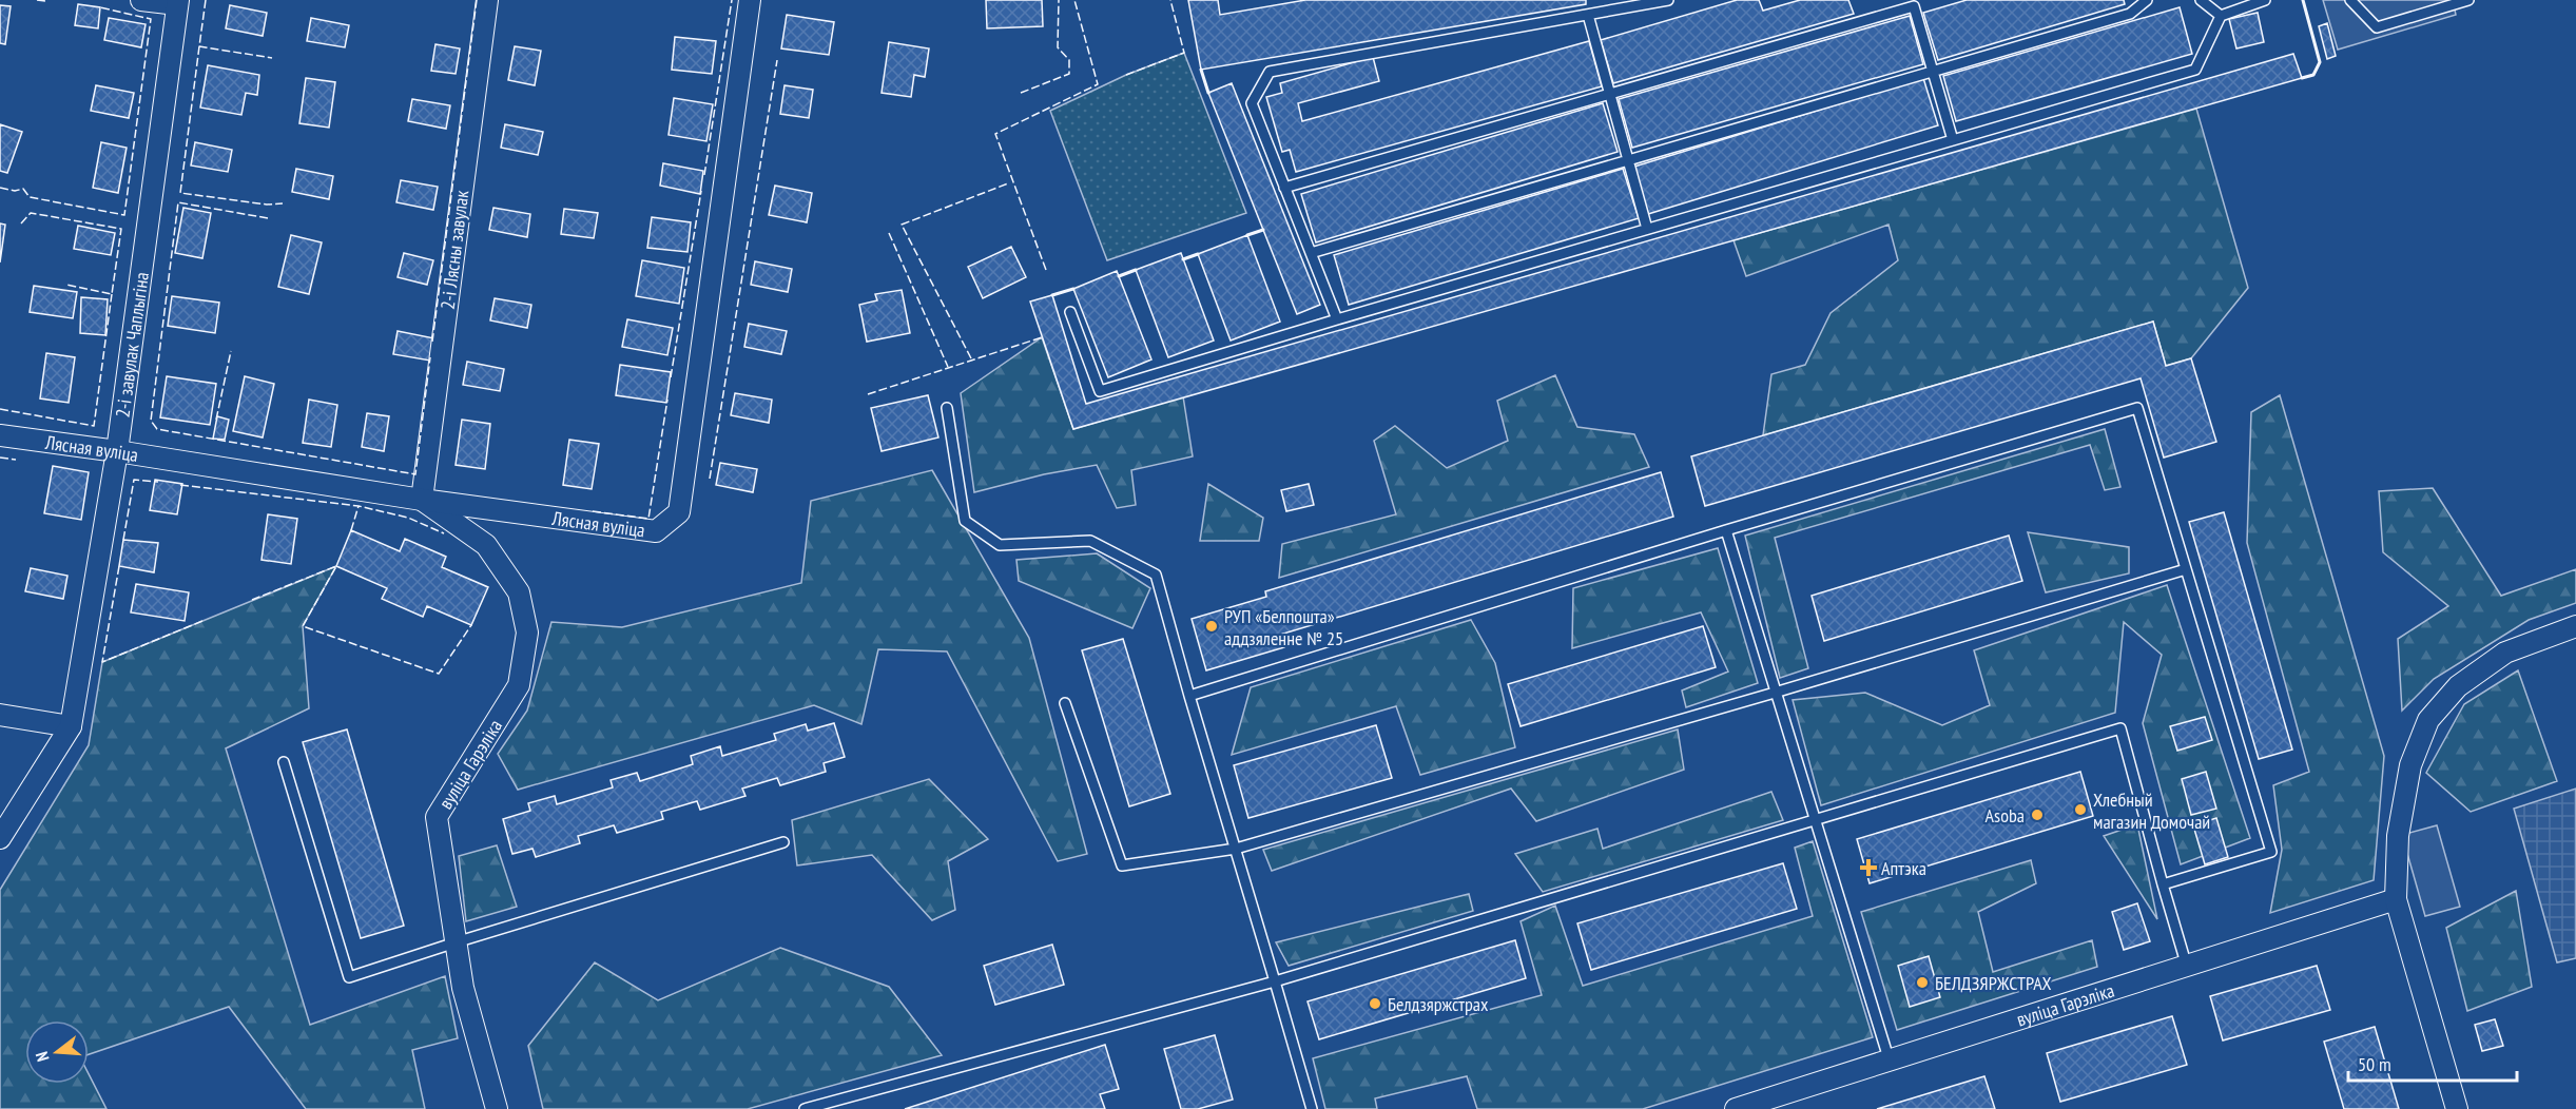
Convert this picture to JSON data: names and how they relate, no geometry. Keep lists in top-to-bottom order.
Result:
{
  "streets": {
    "street": [
      "2-і Лясны завулак",
      "2-і завулак Чаплыгіна",
      "Лясная вуліца",
      "вуліца Гарэліка"
    ]
  },
  "crossings": [
    ["2-і Лясны завулак", "Лясная вуліца"],
    ["2-і Лясны завулак", "вуліца Гарэліка"],
    ["2-і завулак Чаплыгіна", "Лясная вуліца"],
    ["Лясная вуліца", "вуліца Гарэліка"]
  ],
  "places": {
    "other": [
      "РУП «Белпошта» аддзяленне № 25",
      "Хлебный магазин Домочай",
      "Asoba",
      "БЕЛДЗЯРЖСТРАХ",
      "Белдзяржстрах"
    ],
    "health": ["Аптэка"]
  },
  "scale_bar": "50 m",
  "north": "left"
}
